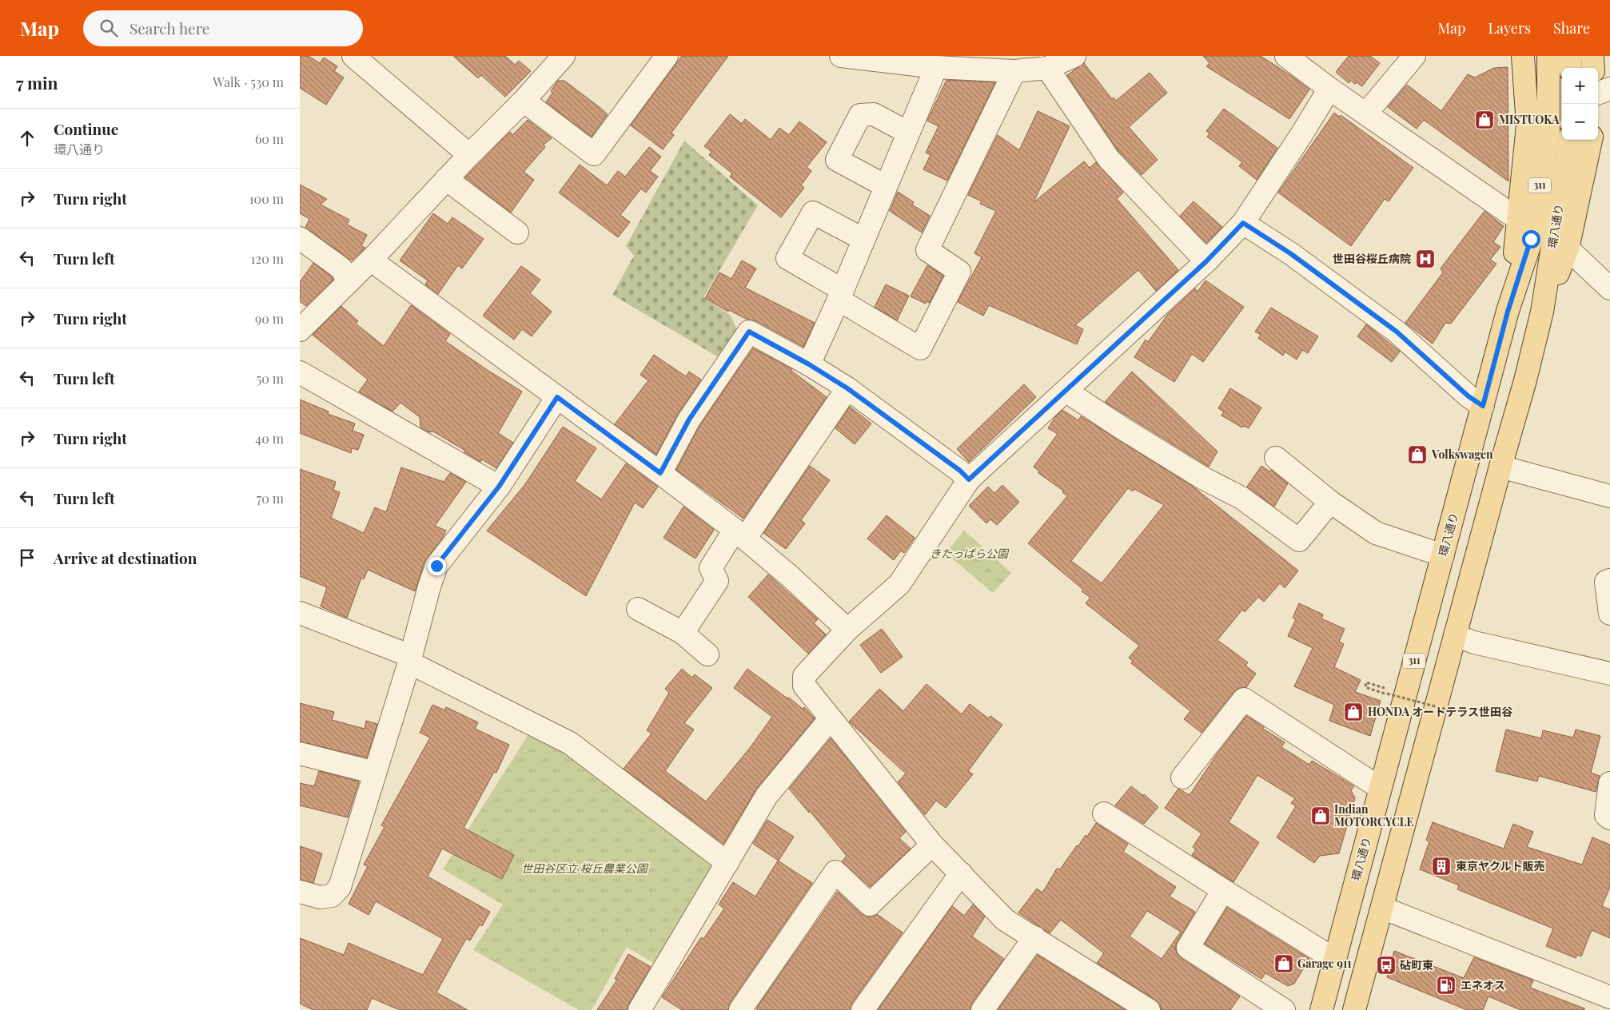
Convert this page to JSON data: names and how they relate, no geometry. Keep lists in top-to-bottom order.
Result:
{
  "streets": {
    "main road": ["311", "環八通り"]
  },
  "parks": ["きたっぱら公園", "世田谷区立 桜丘農業公園"],
  "places": {
    "shop": [
      "MISTUOKA",
      "Volkswagen",
      "HONDA オートテラス世田谷",
      "Indian MOTORCYCLE",
      "Garage 911"
    ],
    "hospital": ["世田谷桜丘病院"],
    "building": ["東京ヤクルト販売"],
    "bus stop": ["砧町東"],
    "fuel station": ["エネオス"]
  },
  "page": {
    "header": "Map",
    "search": "Search here",
    "nav": ["Map", "Layers", "Share"],
    "heading": ["7 min", "Walk · 530 m"],
    "map_buttons": ["+", "−"],
    "list": [
      ["Continue", "環八通り", "60 m"],
      ["Turn right", "100 m"],
      ["Turn left", "120 m"],
      ["Turn right", "90 m"],
      ["Turn left", "50 m"],
      ["Turn right", "40 m"],
      ["Turn left", "70 m"],
      "Arrive at destination"
    ]
  }
}
